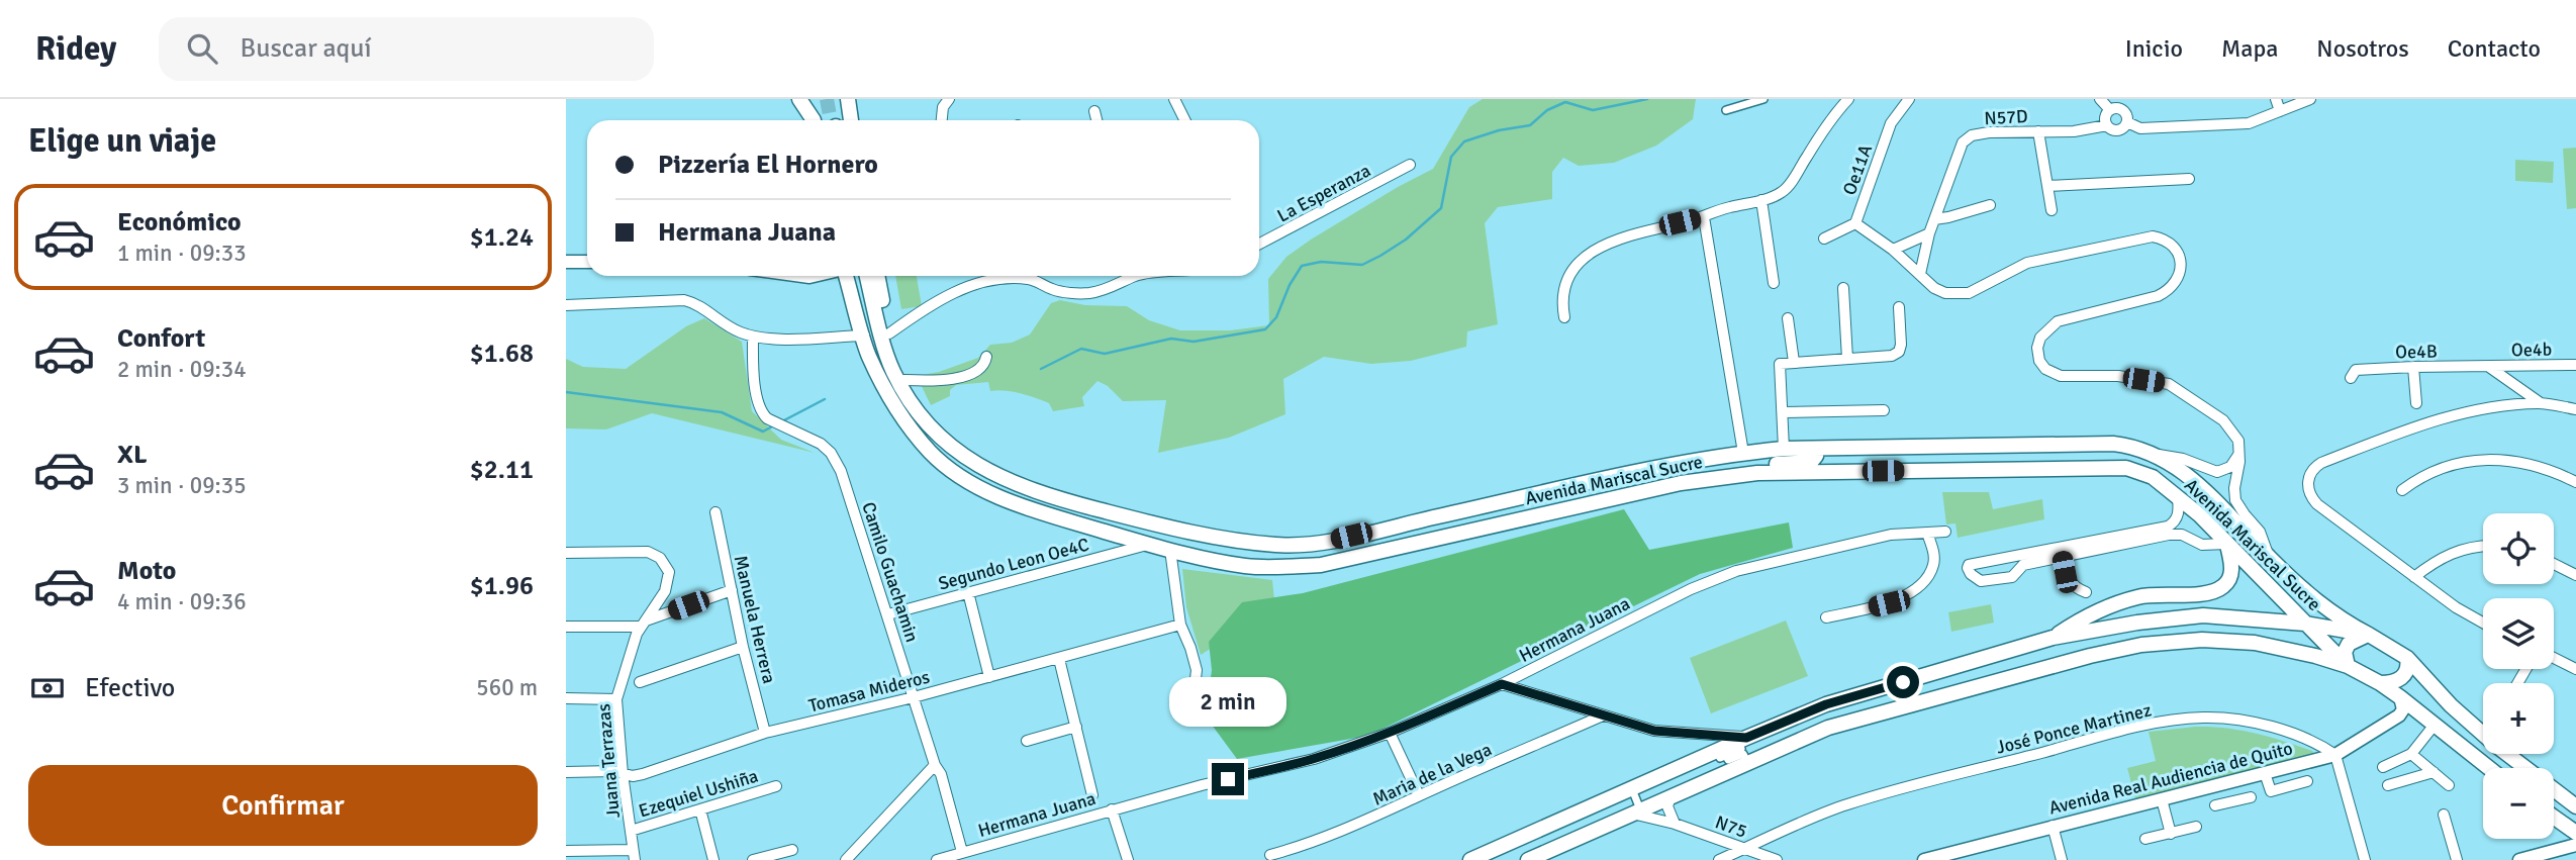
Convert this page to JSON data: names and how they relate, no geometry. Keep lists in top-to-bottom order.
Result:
{
  "streets": {
    "main road": ["Avenida Mariscal Sucre", "Avenida Real Audiencia de Quito"],
    "street": [
      "N57D",
      "Oe11A",
      "La Esperanza",
      "Oe4b",
      "Oe4B",
      "Segundo Leon Oe4C",
      "Camilo Guachamin",
      "Manuela Herrera",
      "Hermana Juana",
      "Tomasa Mideros",
      "José Ponce Martinez",
      "Juana Terrazas",
      "Maria de la Vega",
      "Ezequiel Ushiña",
      "N75"
    ]
  },
  "crossings": [
    ["Oe4b", "Oe4B"],
    ["Avenida Mariscal Sucre", "Segundo Leon Oe4C"],
    ["Segundo Leon Oe4C", "Camilo Guachamin"],
    ["Camilo Guachamin", "Hermana Juana"],
    ["Camilo Guachamin", "Tomasa Mideros"],
    ["Manuela Herrera", "Tomasa Mideros"],
    ["Tomasa Mideros", "Juana Terrazas"],
    ["José Ponce Martinez", "Avenida Real Audiencia de Quito"],
    ["José Ponce Martinez", "N75"],
    ["Juana Terrazas", "Ezequiel Ushiña"]
  ],
  "page": {
    "header": "Ridey",
    "search": "Buscar aquí",
    "nav": [
      "Inicio",
      "Mapa",
      "Nosotros",
      "Contacto"
    ],
    "heading": "Elige un viaje",
    "banner": ["Pizzería El Hornero", "Hermana Juana"],
    "list": [
      {
        "name": "Económico",
        "note": "1 min · 09:33",
        "value": "$1.24"
      },
      {
        "name": "Confort",
        "note": "2 min · 09:34",
        "value": "$1.68"
      },
      {
        "name": "XL",
        "note": "3 min · 09:35",
        "value": "$2.11"
      },
      {
        "name": "Moto",
        "note": "4 min · 09:36",
        "value": "$1.96"
      }
    ],
    "map_buttons": ["+", "−"],
    "pay": ["Efectivo", "560 m"],
    "bubble": "2 min",
    "buttons": "Confirmar"
  }
}
